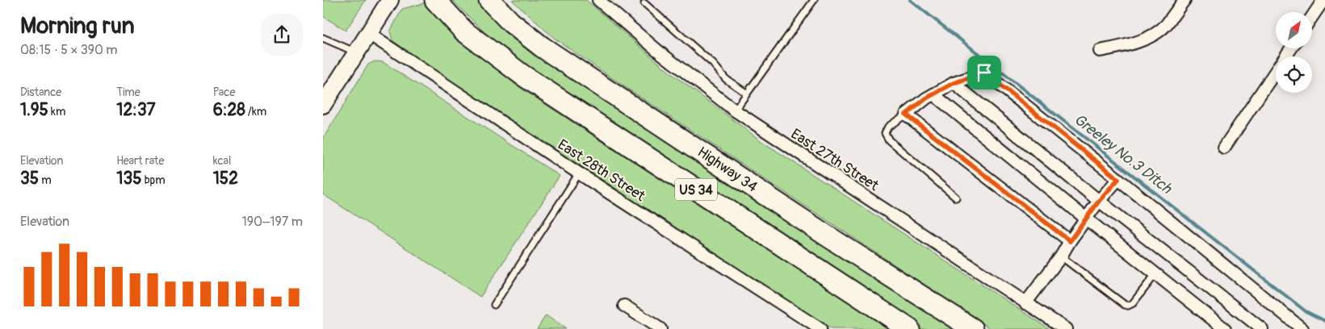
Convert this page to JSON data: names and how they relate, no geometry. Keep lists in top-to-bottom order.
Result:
{
  "streets": {
    "highway": ["Highway 34", "US 34"],
    "street": ["East 27th Street", "East 28th Street"]
  },
  "water": ["Greeley No.3 Ditch"],
  "north": "top right",
  "page": {
    "heading": ["Morning run", "08:15 · 5 × 390 m"],
    "stats": [
      ["Distance", "1.95 km"],
      ["Time", "12:37"],
      ["Pace", "6:28 /km"],
      ["Elevation", "35 m"],
      ["Heart rate", "135 bpm"],
      ["kcal", "152"]
    ],
    "chart": ["Elevation", "190–197 m"]
  }
}
